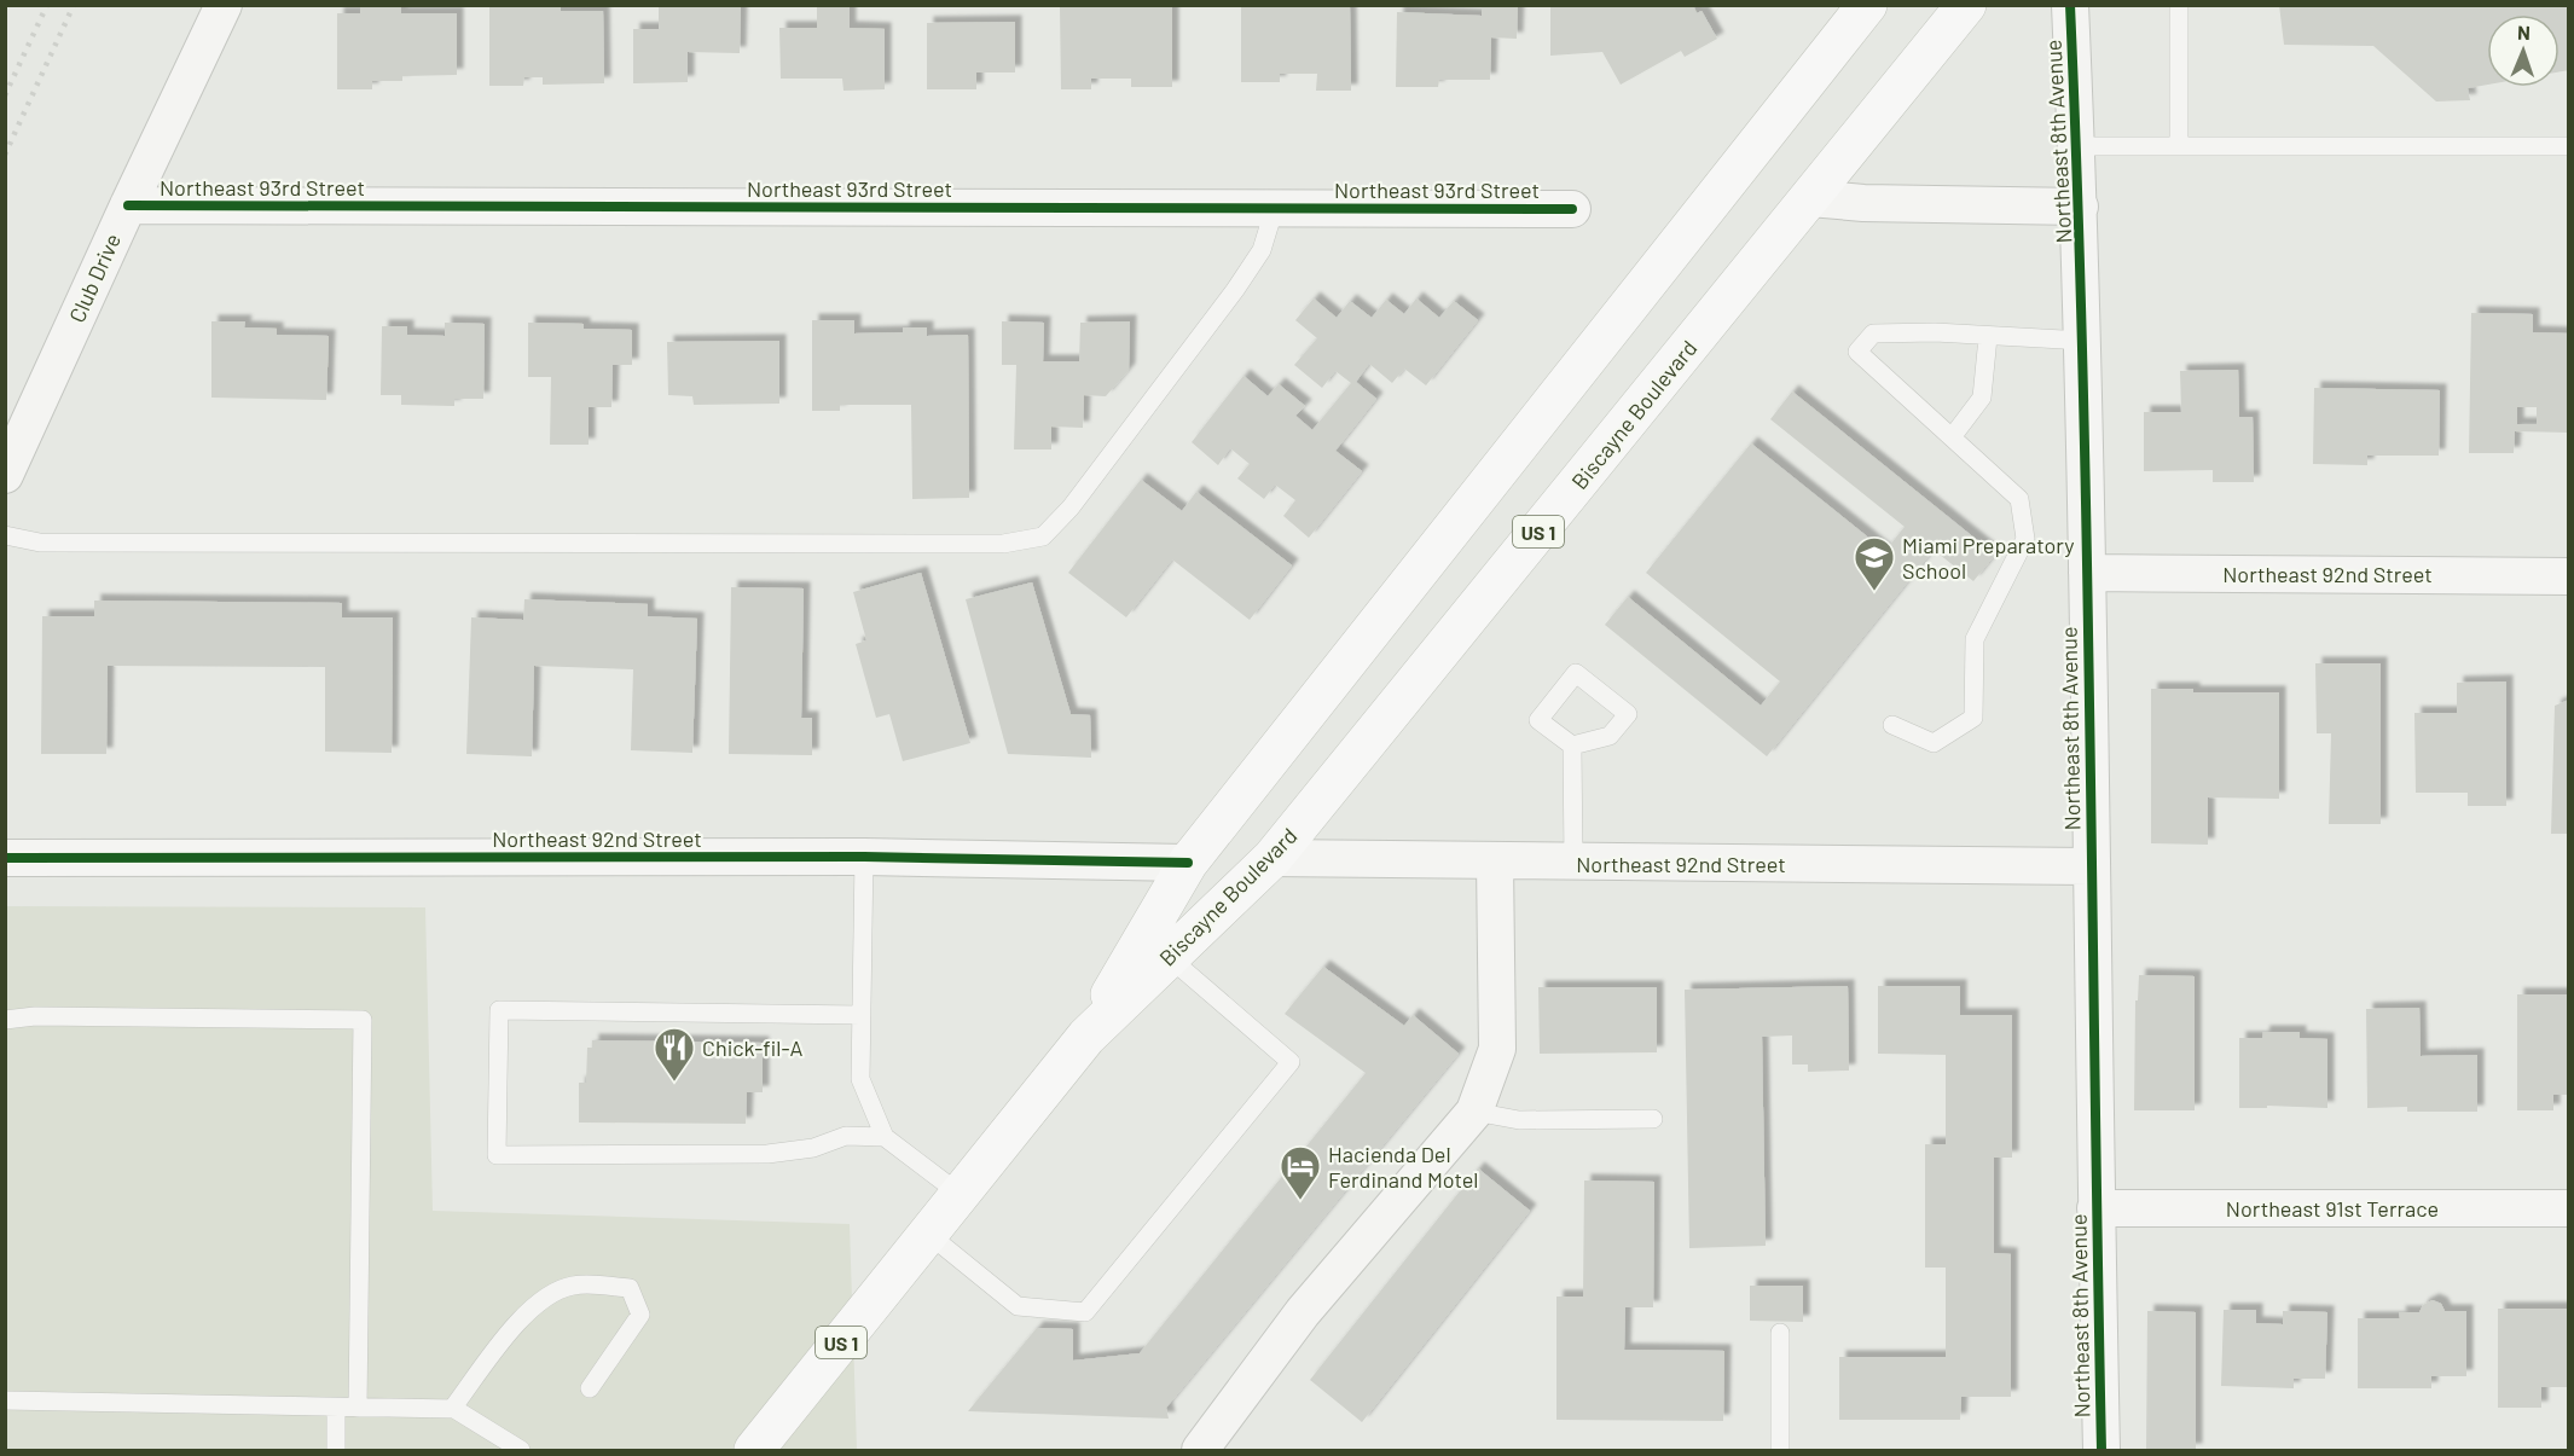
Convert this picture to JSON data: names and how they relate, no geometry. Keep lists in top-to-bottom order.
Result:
{
  "streets": {
    "main road": ["Biscayne Boulevard", "US 1"],
    "street": [
      "Northeast 8th Avenue",
      "Northeast 93rd Street",
      "Club Drive",
      "Northeast 92nd Street",
      "Northeast 91st Terrace"
    ]
  },
  "crossings": [
    ["Northeast 8th Avenue", "Northeast 92nd Street"],
    ["Northeast 8th Avenue", "Northeast 91st Terrace"],
    ["Northeast 93rd Street", "Club Drive"],
    ["Biscayne Boulevard", "Northeast 92nd Street"]
  ],
  "places": {
    "school or university": ["Miami Preparatory School"],
    "restaurant": ["Chick-fil-A"],
    "hotel": ["Hacienda Del Ferdinand Motel"]
  },
  "north": "top"
}
